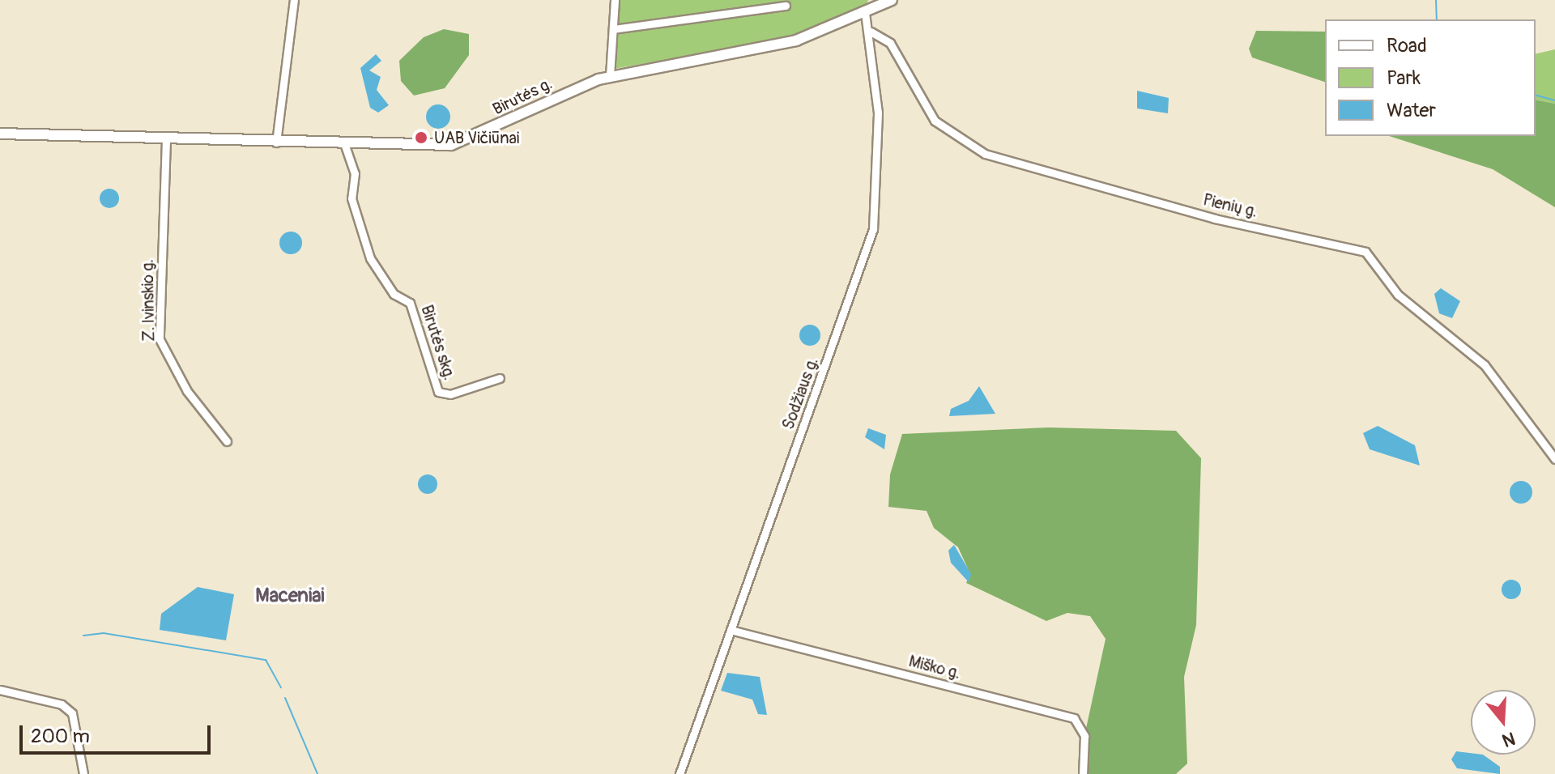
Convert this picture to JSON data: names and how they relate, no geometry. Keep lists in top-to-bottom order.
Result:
{
  "streets": {
    "main road": ["Birutės g."],
    "street": [
      "Pienių g.",
      "Z. Ivinskio g.",
      "Birutės skg.",
      "Sodžiaus g.",
      "Miško g."
    ]
  },
  "crossings": [
    ["Birutės g.", "Z. Ivinskio g."],
    ["Birutės g.", "Birutės skg."],
    ["Birutės g.", "Sodžiaus g."],
    ["Pienių g.", "Sodžiaus g."],
    ["Sodžiaus g.", "Miško g."]
  ],
  "districts": ["Maceniai"],
  "places": ["UAB Vičiūnai"],
  "legend": ["Road", "Park", "Water"],
  "scale_bar": "200 m",
  "north": "bottom"
}
